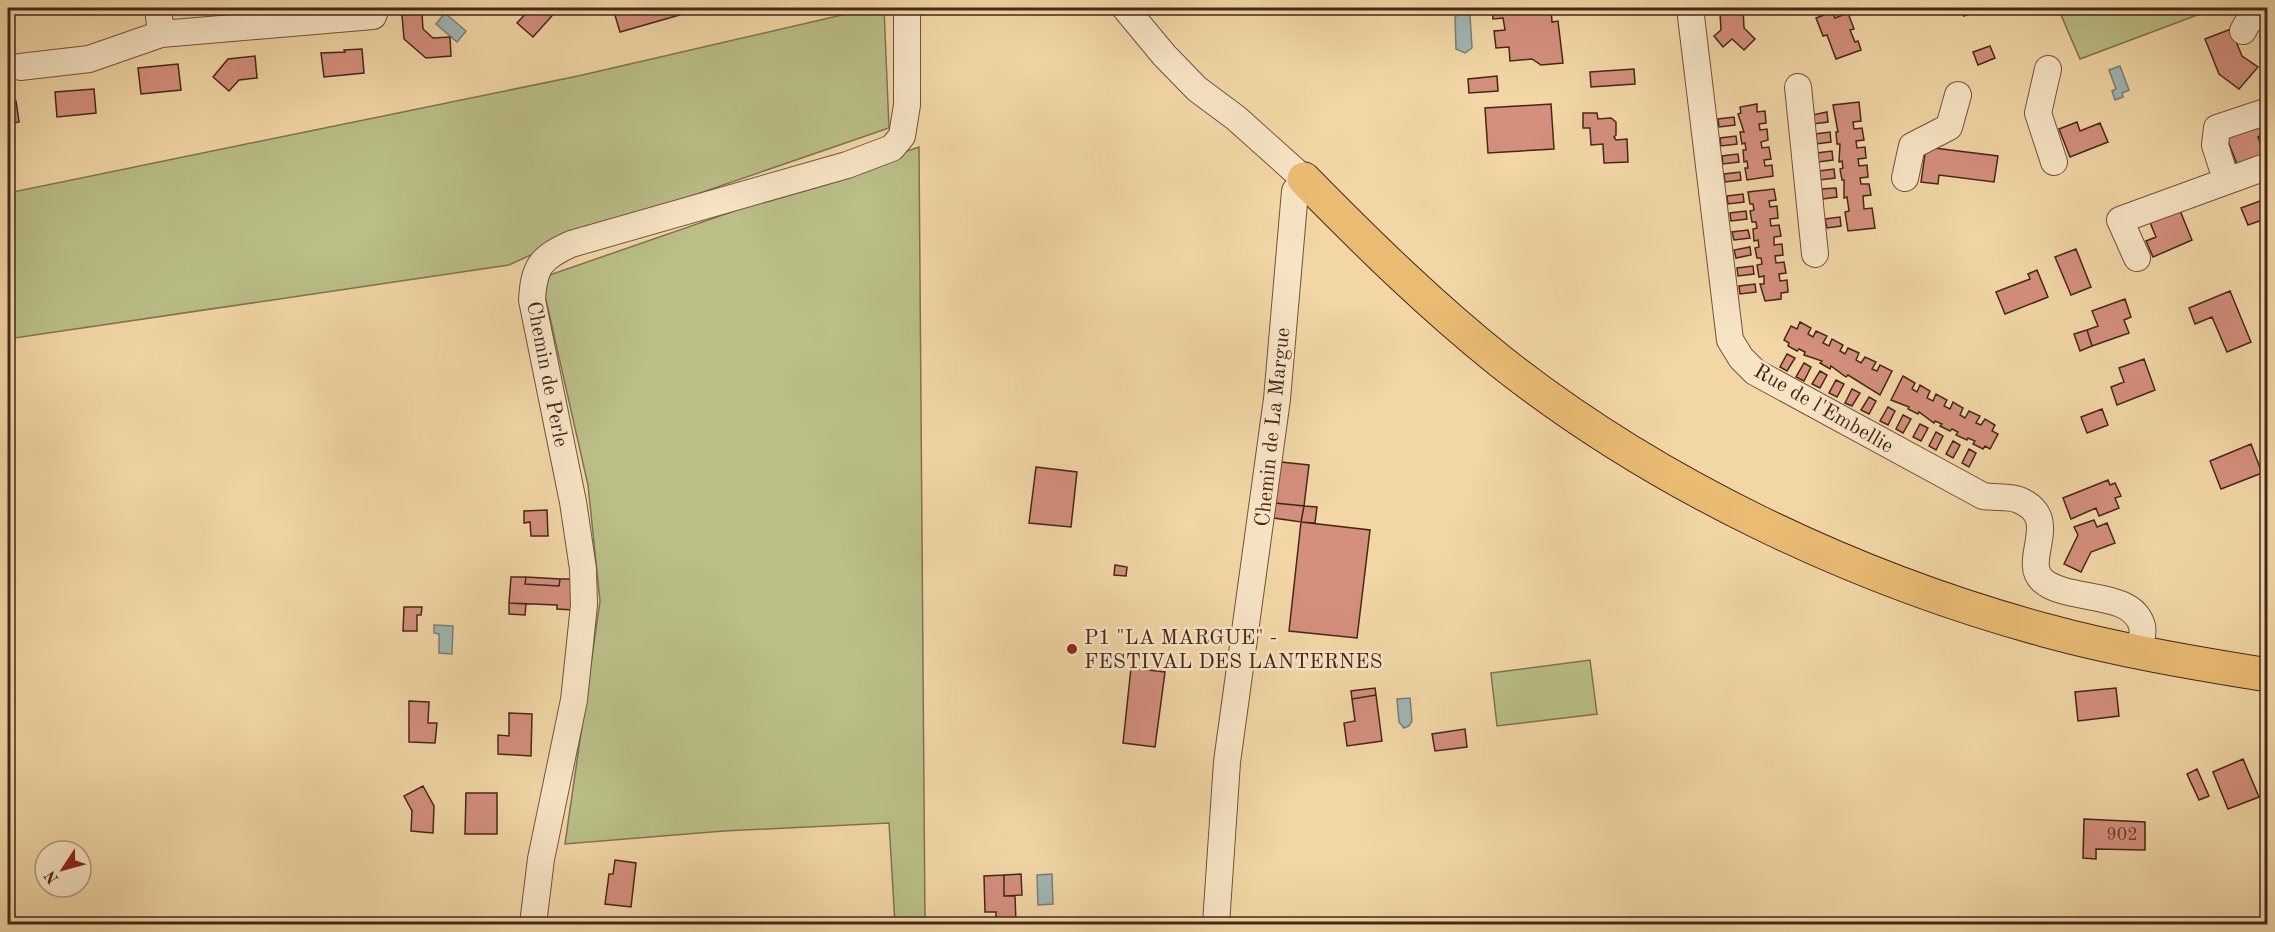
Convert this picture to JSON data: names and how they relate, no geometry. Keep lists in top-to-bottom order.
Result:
{
  "streets": {
    "street": ["Chemin de Perle", "Rue de l'Embellie", "Chemin de La Margue"]
  },
  "places": ["P1 \"LA MARGUE\" - FESTIVAL DES LANTERNES"],
  "house_numbers": ["902"],
  "north": "bottom left"
}
